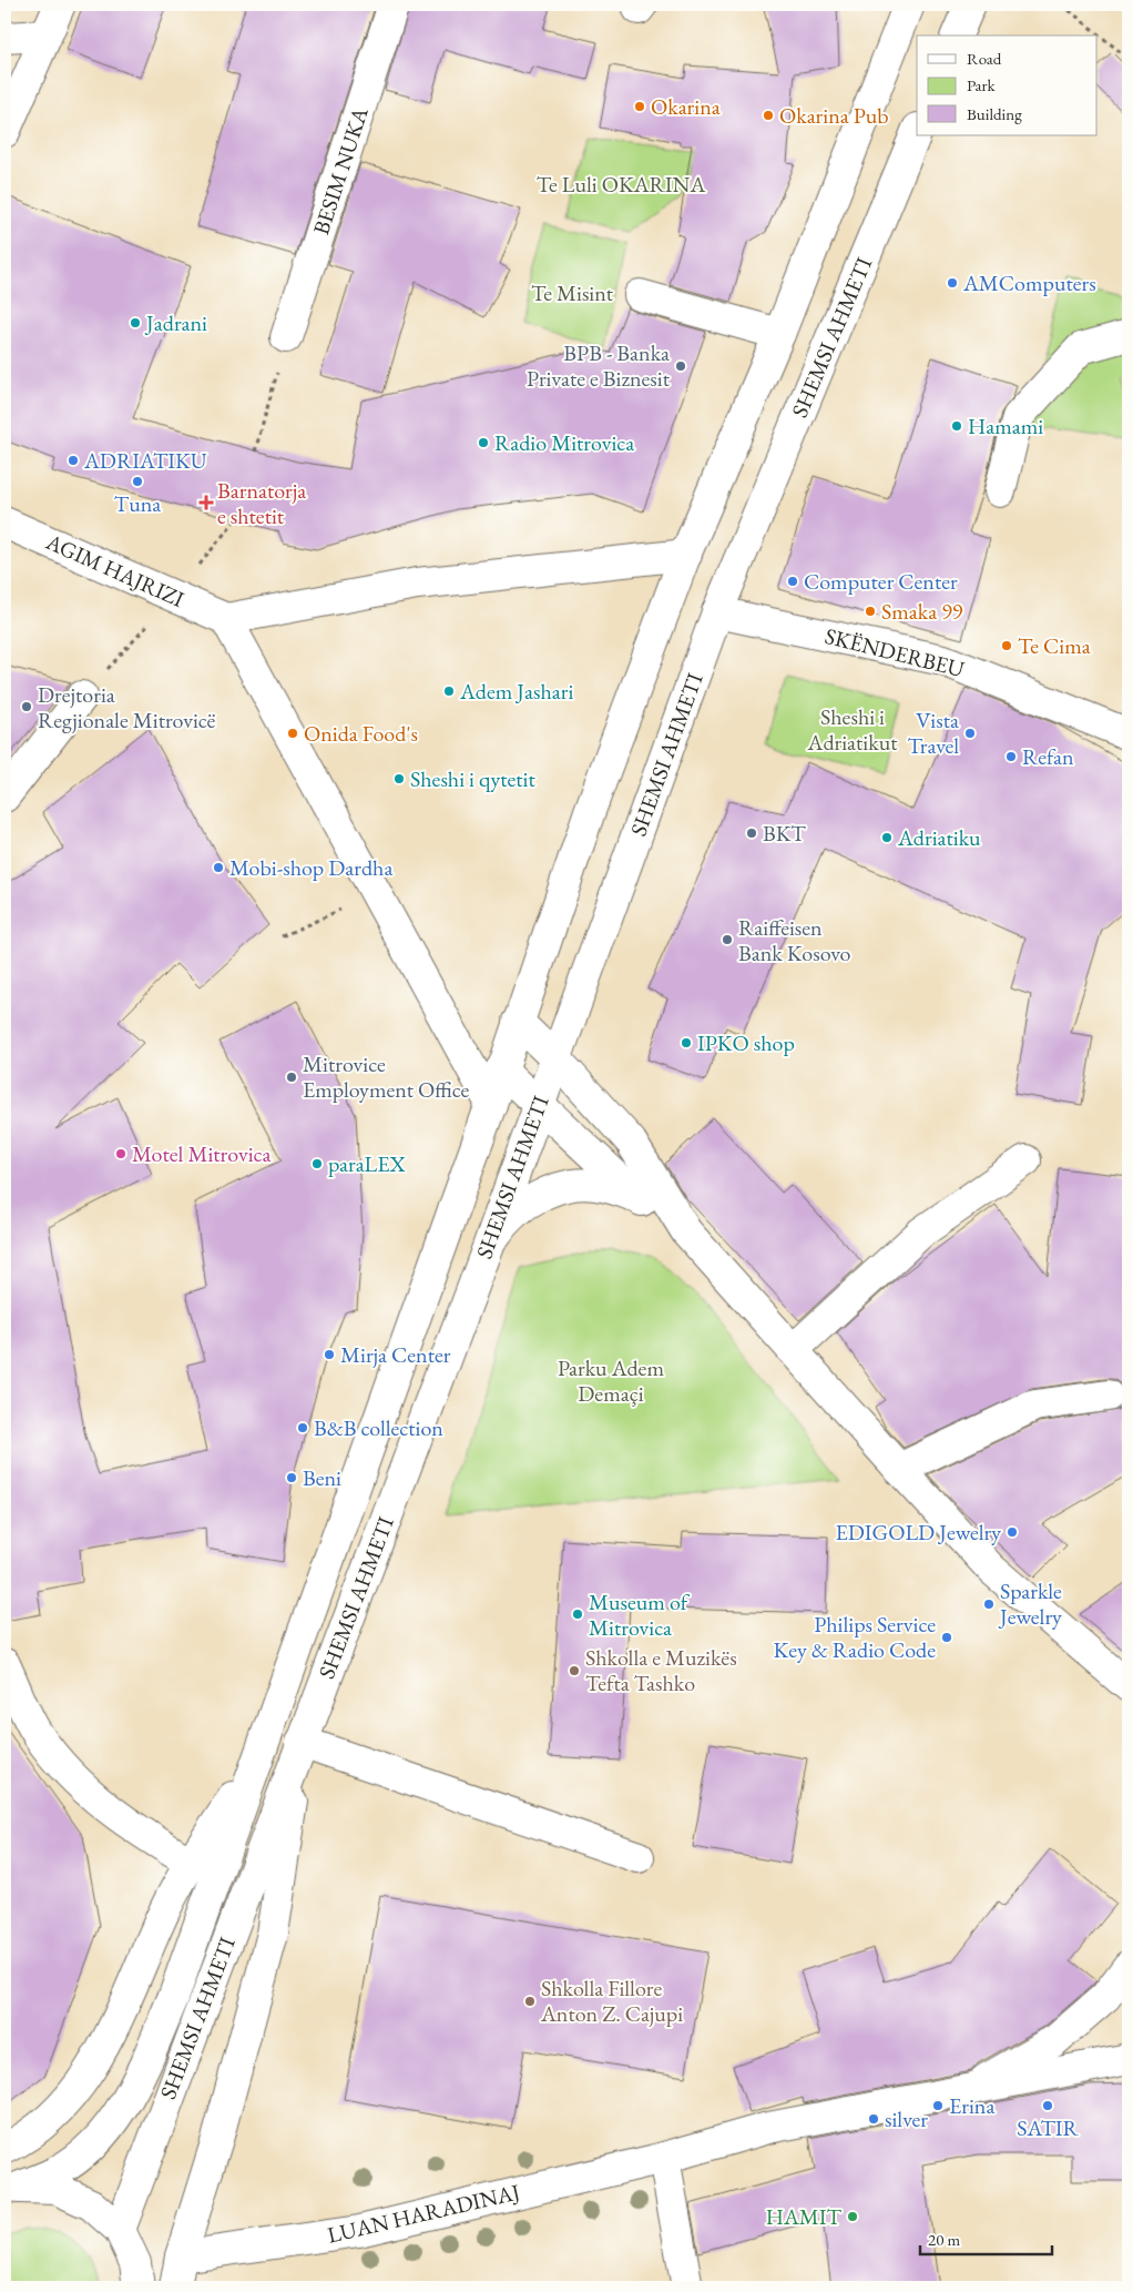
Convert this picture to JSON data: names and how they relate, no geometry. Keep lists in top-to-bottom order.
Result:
{
  "streets": {
    "street": [
      "BESIM NUKA",
      "SHEMSI AHMETI",
      "AGIM HAJRIZI",
      "SKËNDERBEU",
      "LUAN HARADINAJ"
    ]
  },
  "crossings": [
    ["SHEMSI AHMETI", "SKËNDERBEU"]
  ],
  "parks": [
    "Te Luli OKARINA",
    "Te Misint",
    "Sheshi i Adriatikut",
    "Parku Adem Demaçi"
  ],
  "places": {
    "other": [
      "Okarina",
      "Okarina Pub",
      "AMComputers",
      "Jadrani",
      "BPB - Banka Private e Biznesit",
      "Hamami",
      "Radio Mitrovica",
      "ADRIATIKU",
      "Tuna",
      "Computer Center",
      "Smaka 99",
      "Te Cima",
      "Adem Jashari",
      "Drejtoria Regjionale Mitrovicë",
      "Onida Food's",
      "Vista Travel",
      "Refan",
      "Sheshi i qytetit",
      "BKT",
      "Adriatiku",
      "Mobi-shop Dardha",
      "Raiffeisen Bank Kosovo",
      "IPKO shop",
      "Mitrovice Employment Office",
      "Motel Mitrovica",
      "paraLEX",
      "Mirja Center",
      "B&B collection",
      "Beni",
      "EDIGOLD Jewelry",
      "Sparkle Jewelry",
      "Museum of Mitrovica",
      "Philips Service Key & Radio Code",
      "Shkolla e Muzikës Tefta Tashko",
      "Shkolla Fillore Anton Z. Cajupi",
      "Erina",
      "SATIR",
      "silver",
      "HAMIT"
    ],
    "health": ["Barnatorja e shtetit"]
  },
  "legend": ["Road", "Park", "Building"],
  "scale_bar": "20 m"
}
